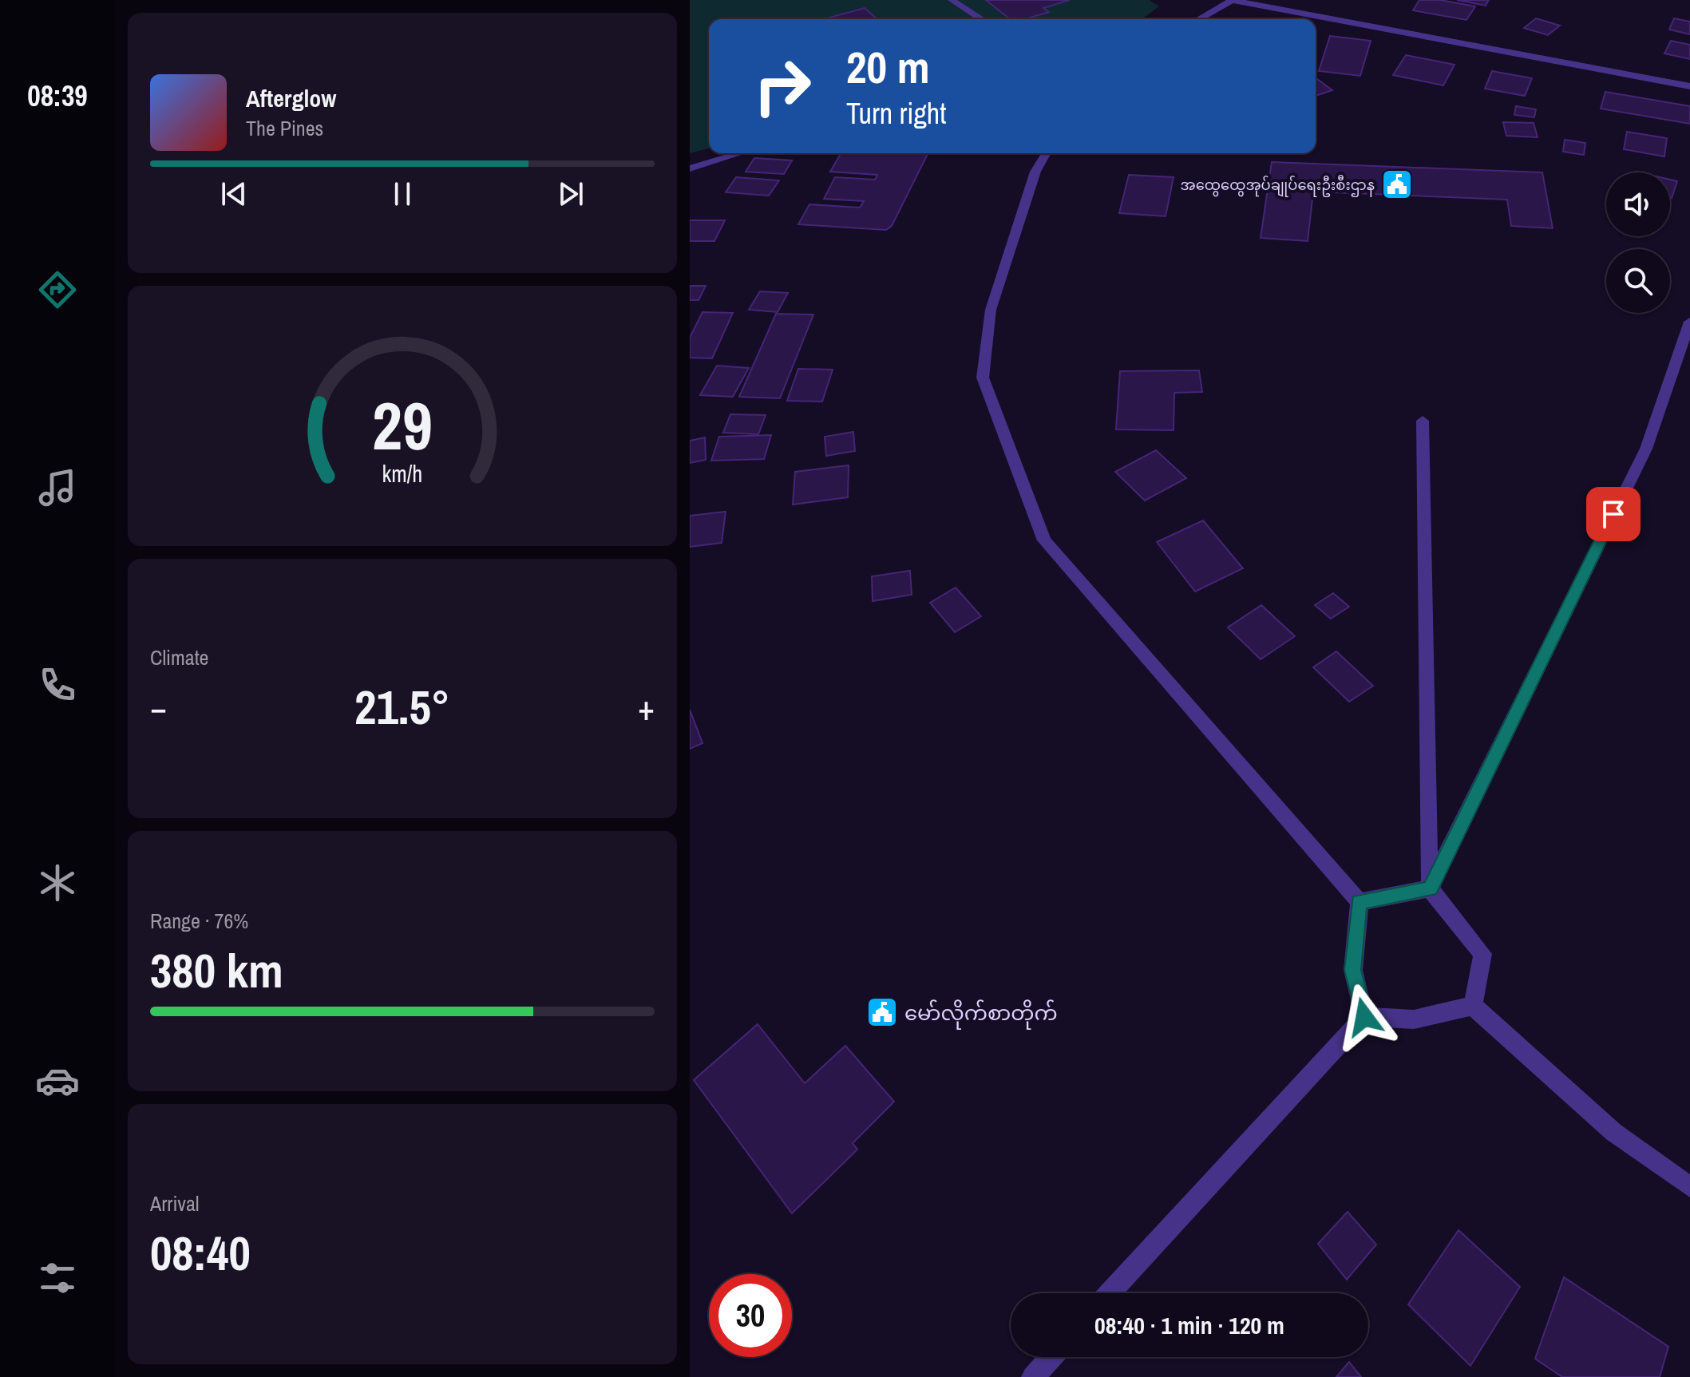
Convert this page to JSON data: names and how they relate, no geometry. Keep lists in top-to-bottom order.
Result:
{
  "places": {
    "public building": ["အထွေထွေအုပ်ချုပ်ရေးဦးစီးဌာန", "မော်လိုက်စာတိုက်"]
  },
  "page": {
    "tabs": "08:39",
    "turn": ["20 m", "Turn right"],
    "song": ["Afterglow", "The Pines"],
    "tile": [
      "Climate",
      ["Range · 76%", "380 km"],
      ["Arrival", "08:40"]
    ],
    "heat": ["−", "21.5°", "+"],
    "limit": "30",
    "trip": "08:40 · 1 min · 120 m",
    "gauge": ["29", "km/h"]
  }
}
